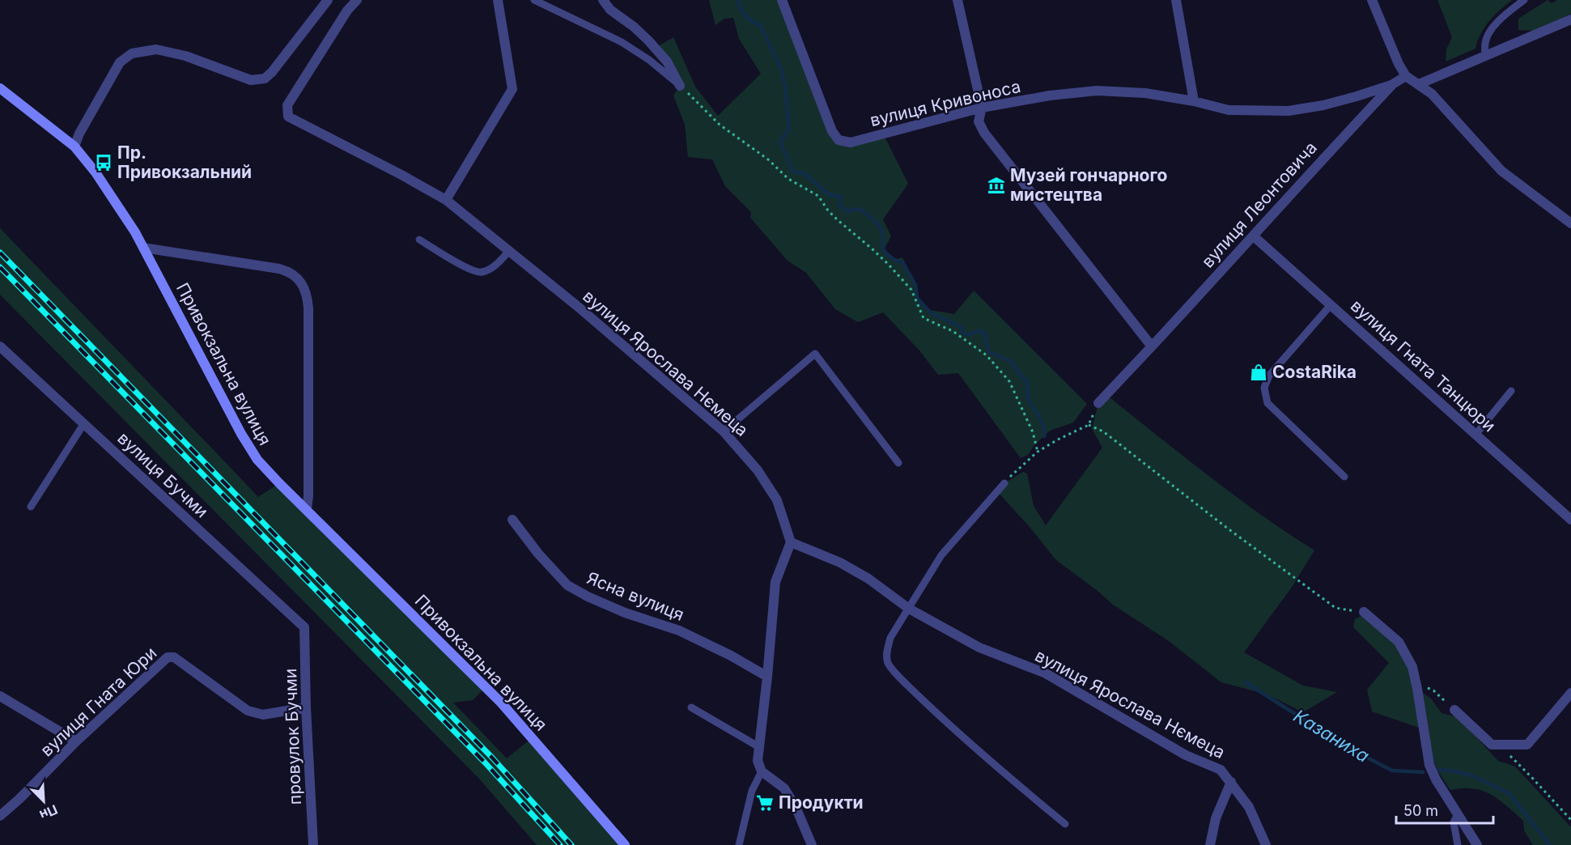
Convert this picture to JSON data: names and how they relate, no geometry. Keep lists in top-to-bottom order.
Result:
{
  "streets": {
    "street": [
      "вулиця Кривоноса",
      "вулиця Леонтовича",
      "вулиця Ярослава Нємеца",
      "Привокзальна вулиця",
      "вулиця Гната Танцюри",
      "вулиця Бучми",
      "Ясна вулиця",
      "вулиця Гната Юри",
      "провулок Бучми"
    ]
  },
  "crossings": [
    ["вулиця Кривоноса", "вулиця Леонтовича"],
    ["вулиця Леонтовича", "вулиця Гната Танцюри"],
    ["вулиця Бучми", "провулок Бучми"],
    ["вулиця Гната Юри", "провулок Бучми"]
  ],
  "water": ["Казаниха"],
  "places": {
    "bus stop": ["Пр. Привокзальний"],
    "museum": ["Музей гончарного мистецтва"],
    "shop": ["CostaRika"],
    "supermarket": ["Продукти"]
  },
  "scale_bar": "50 m",
  "north": "bottom right"
}
